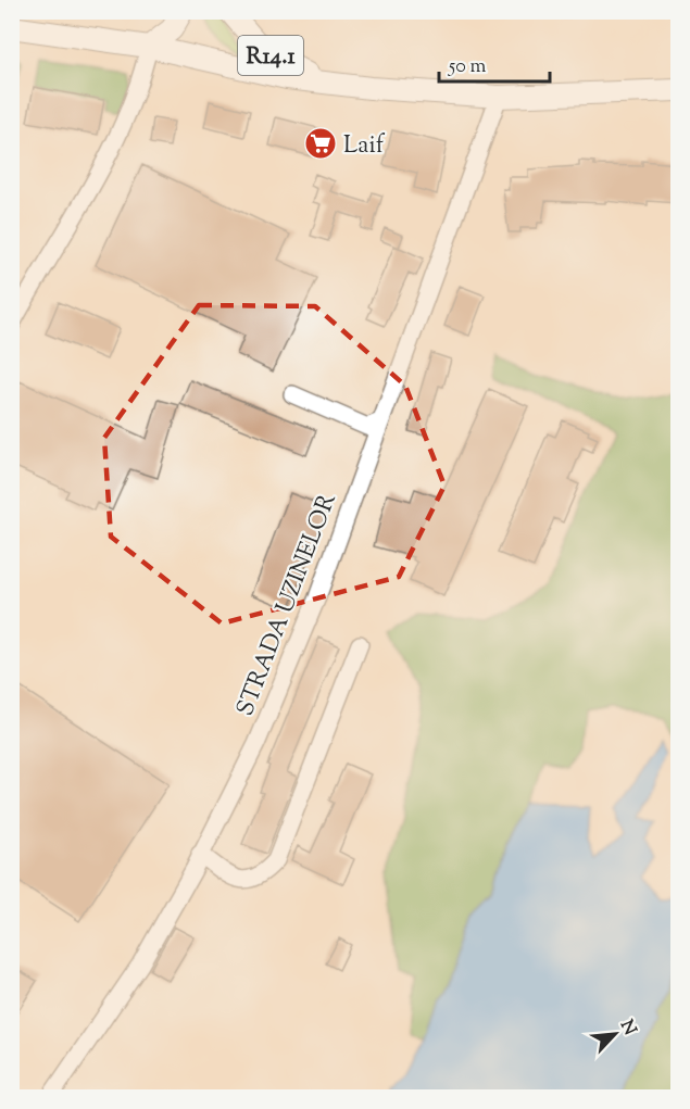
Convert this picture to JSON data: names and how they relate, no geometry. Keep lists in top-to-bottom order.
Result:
{
  "streets": {
    "main road": ["R14.1"],
    "street": ["STRADA UZINELOR"]
  },
  "crossings": [
    ["R14.1", "STRADA UZINELOR"]
  ],
  "places": {
    "supermarket": ["Laif"]
  },
  "scale_bar": "50 m",
  "north": "top right"
}
